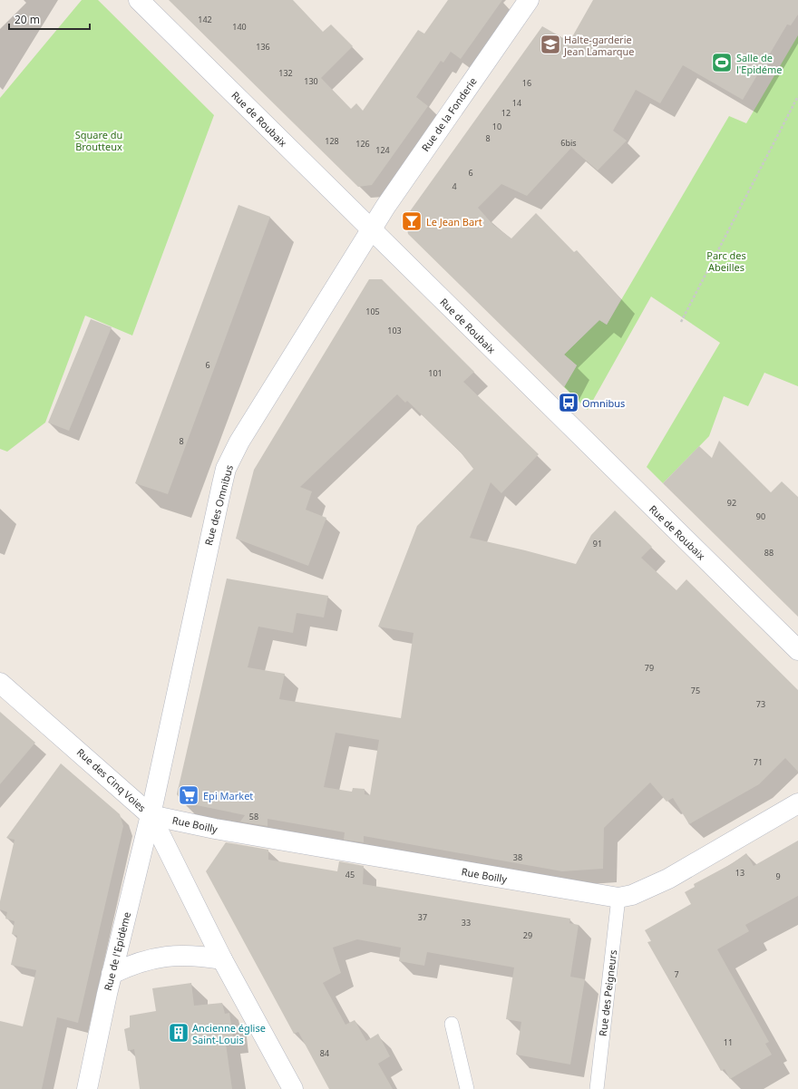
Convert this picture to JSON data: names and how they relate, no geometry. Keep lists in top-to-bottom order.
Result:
{
  "streets": {
    "street": [
      "Rue de la Fonderie",
      "Rue de Roubaix",
      "Rue des Omnibus",
      "Rue des Cinq Voies",
      "Rue Boilly",
      "Rue de l'Epidème"
    ],
    "lane": ["Rue des Peigneurs"]
  },
  "crossings": [
    ["Rue de la Fonderie", "Rue de Roubaix"],
    ["Rue de la Fonderie", "Rue des Omnibus"],
    ["Rue de Roubaix", "Rue des Omnibus"],
    ["Rue des Omnibus", "Rue des Cinq Voies"],
    ["Rue des Omnibus", "Rue Boilly"],
    ["Rue des Omnibus", "Rue de l'Epidème"],
    ["Rue des Cinq Voies", "Rue Boilly"],
    ["Rue des Cinq Voies", "Rue de l'Epidème"],
    ["Rue Boilly", "Rue de l'Epidème"],
    ["Rue Boilly", "Rue des Peigneurs"]
  ],
  "parks": ["Square du Broutteux", "Parc des Abeilles"],
  "places": {
    "school or university": ["Halte-garderie Jean Lamarque"],
    "sports": ["Salle de l'Epidéme"],
    "bar": ["Le Jean Bart"],
    "bus stop": ["Omnibus"],
    "supermarket": ["Epi Market"],
    "building": ["Ancienne église Saint-Louis"]
  },
  "house_numbers": [
    "142",
    "140",
    "136",
    "132",
    "130",
    "16",
    "14",
    "12",
    "10",
    "8",
    "128",
    "6bis",
    "126",
    "124",
    "6",
    "4",
    "105",
    "103",
    "6",
    "101",
    "8",
    "92",
    "90",
    "91",
    "88",
    "79",
    "75",
    "73",
    "71",
    "58",
    "38",
    "13",
    "45",
    "9",
    "37",
    "33",
    "29",
    "7",
    "11",
    "84"
  ],
  "scale_bar": "20 m"
}
